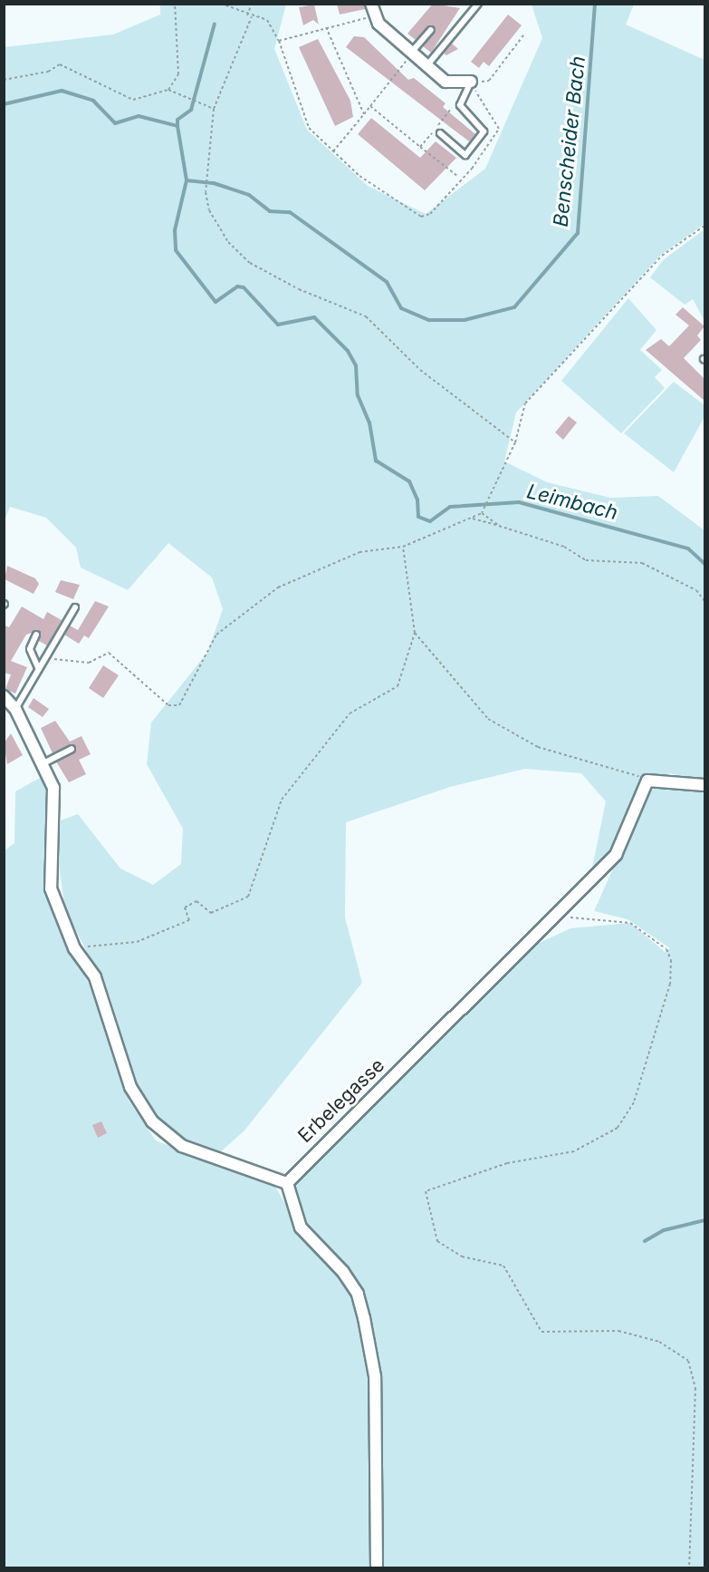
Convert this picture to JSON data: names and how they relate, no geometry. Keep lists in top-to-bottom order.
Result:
{
  "streets": {
    "street": ["Erbelegasse"]
  },
  "water": ["Benscheider Bach", "Leimbach"]
}
